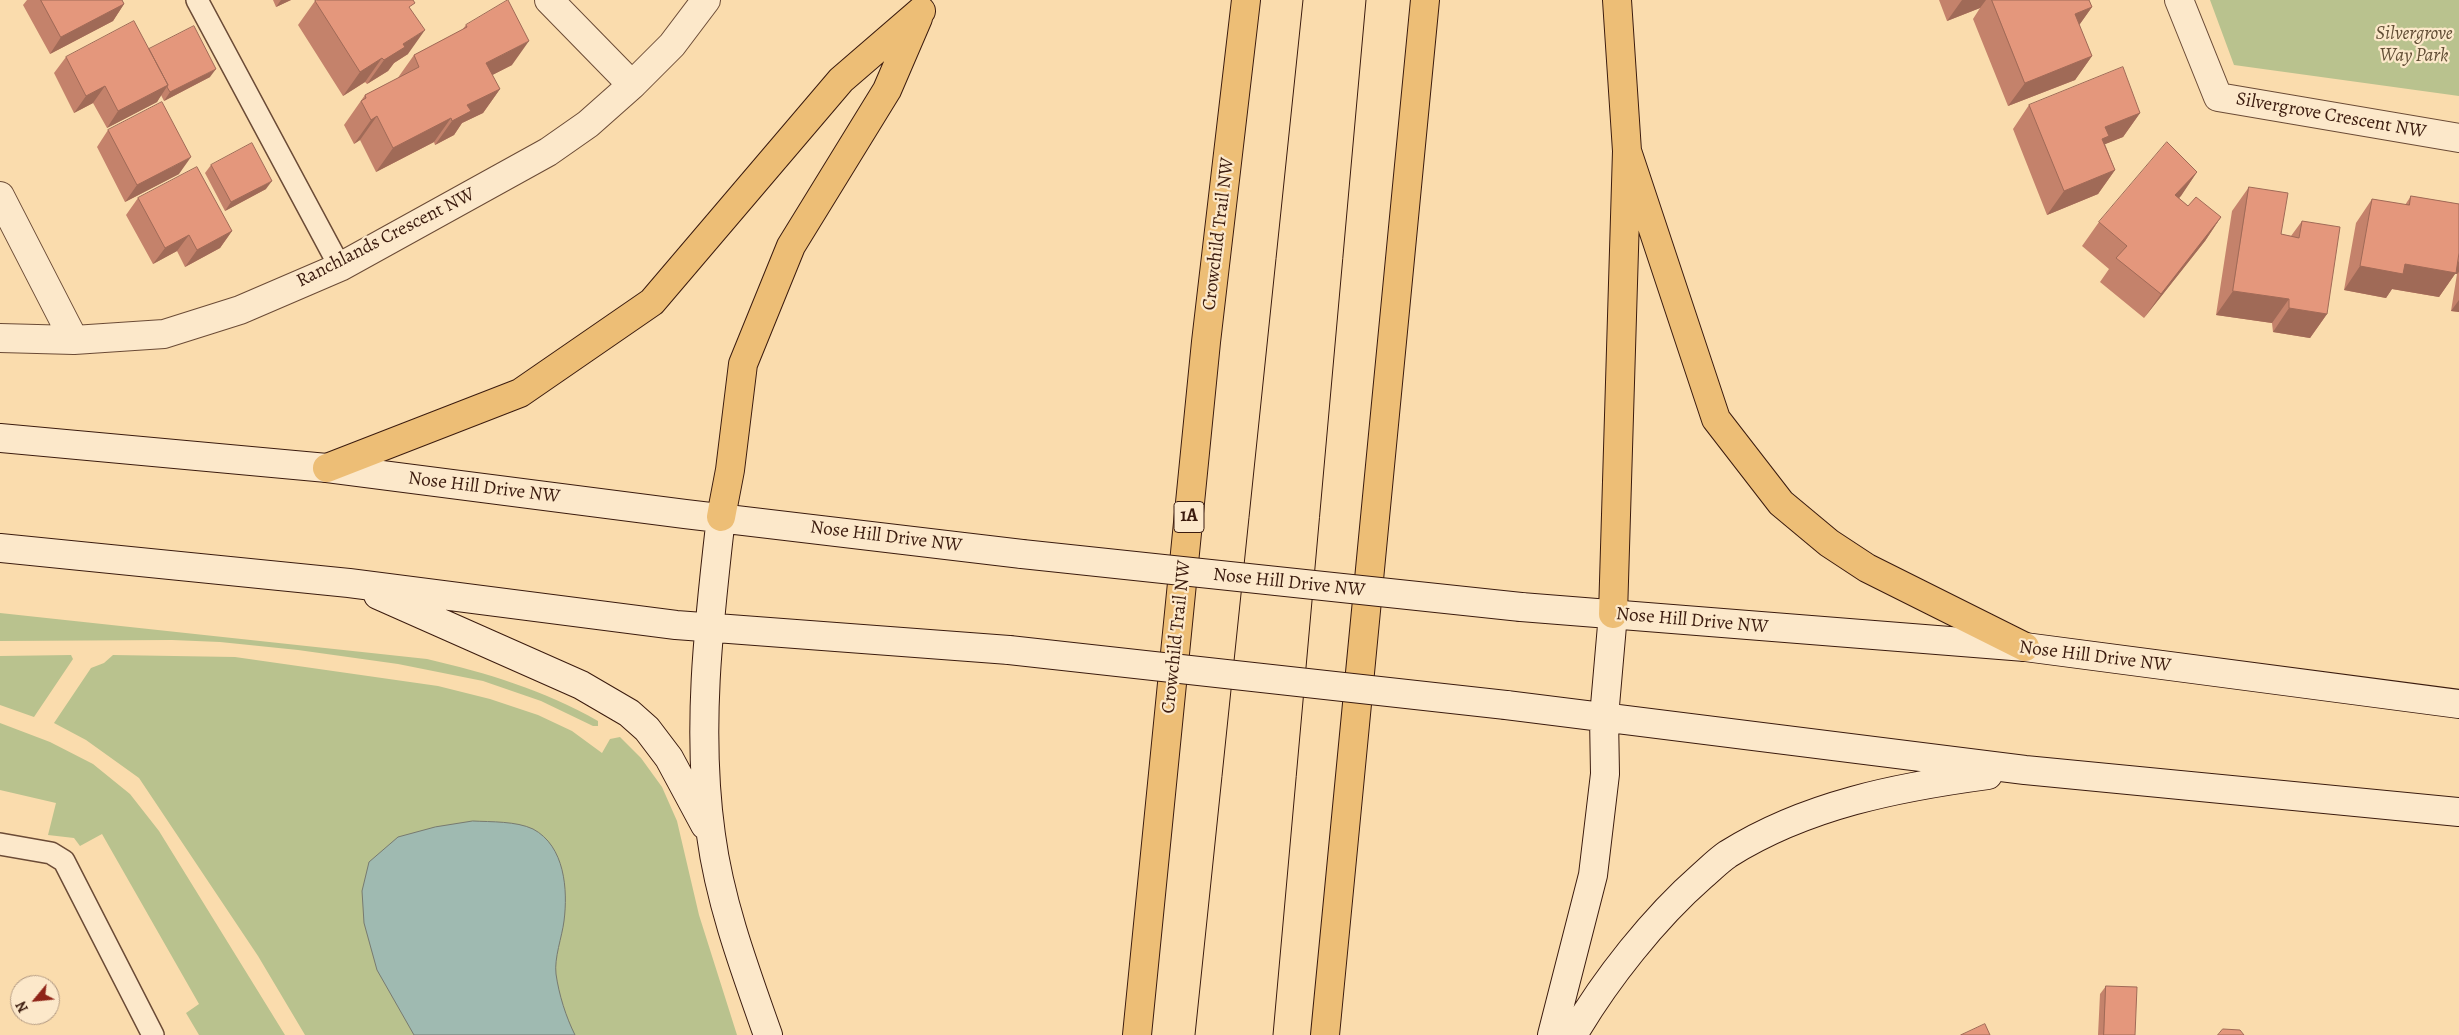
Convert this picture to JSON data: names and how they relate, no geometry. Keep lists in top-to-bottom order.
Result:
{
  "streets": {
    "highway": ["Crowchild Trail NW", "1A"],
    "main road": ["Silvergrove Crescent NW", "Ranchlands Crescent NW", "Nose Hill Drive NW"]
  },
  "parks": ["Silvergrove Way Park"],
  "north": "bottom left"
}
